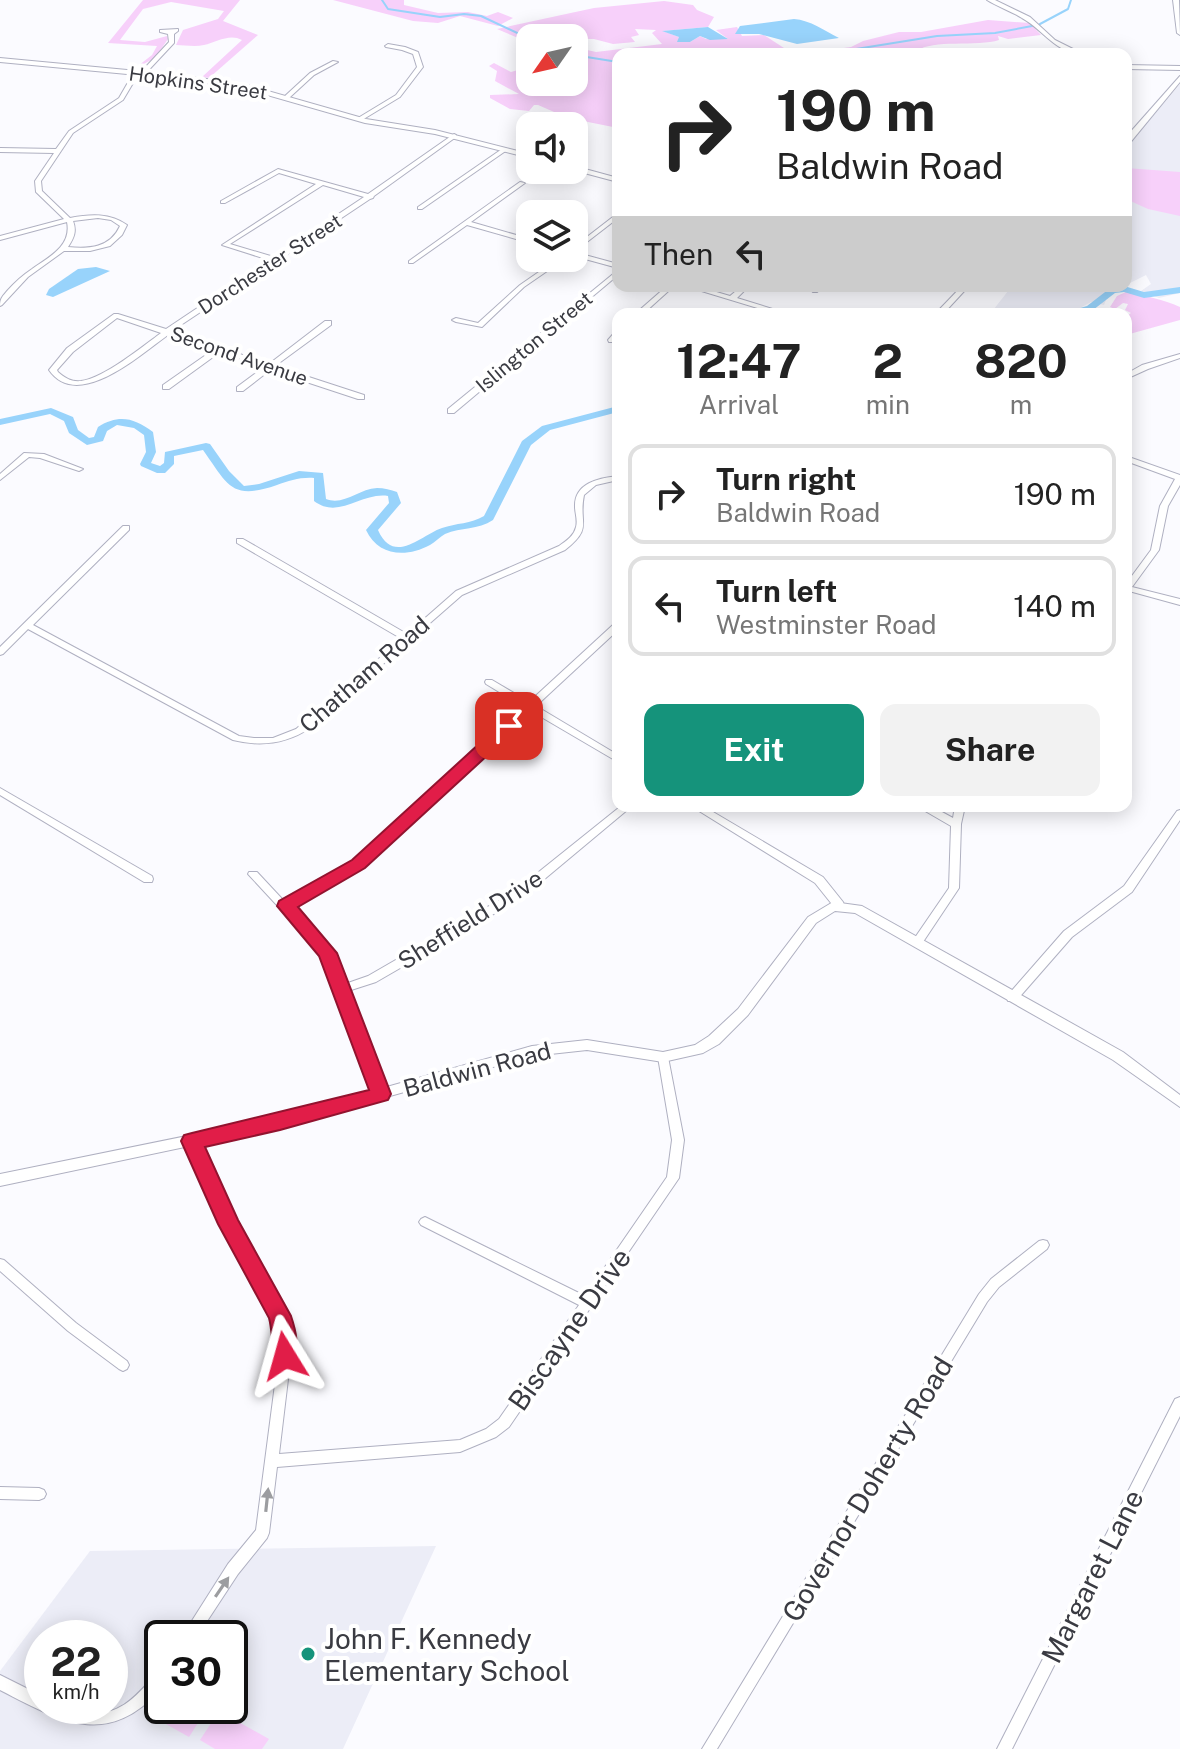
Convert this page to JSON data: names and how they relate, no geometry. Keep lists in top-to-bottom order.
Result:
{
  "streets": {
    "street": [
      "Hopkins Street",
      "Dorchester Street",
      "Islington Street",
      "Second Avenue",
      "Chatham Road",
      "Sheffield Drive",
      "Baldwin Road",
      "Biscayne Drive",
      "Governor Doherty Road",
      "Margaret Lane"
    ]
  },
  "crossings": [
    ["Hopkins Street", "Dorchester Street"],
    ["Dorchester Street", "Second Avenue"],
    ["Baldwin Road", "Biscayne Drive"]
  ],
  "places": ["John F. Kennedy Elementary School"],
  "north": "bottom left",
  "page": {
    "turn": ["190 m", "Baldwin Road"],
    "then": "Then",
    "eta": [
      "12:47",
      "Arrival",
      "2",
      "min",
      "820",
      "m"
    ],
    "list": [
      {
        "name": "Turn right",
        "note": "Baldwin Road",
        "value": "190 m"
      },
      {
        "name": "Turn left",
        "note": "Westminster Road",
        "value": "140 m"
      }
    ],
    "buttons": ["Exit", "Share"],
    "speed": "22 km/h",
    "limit": "30"
  }
}
